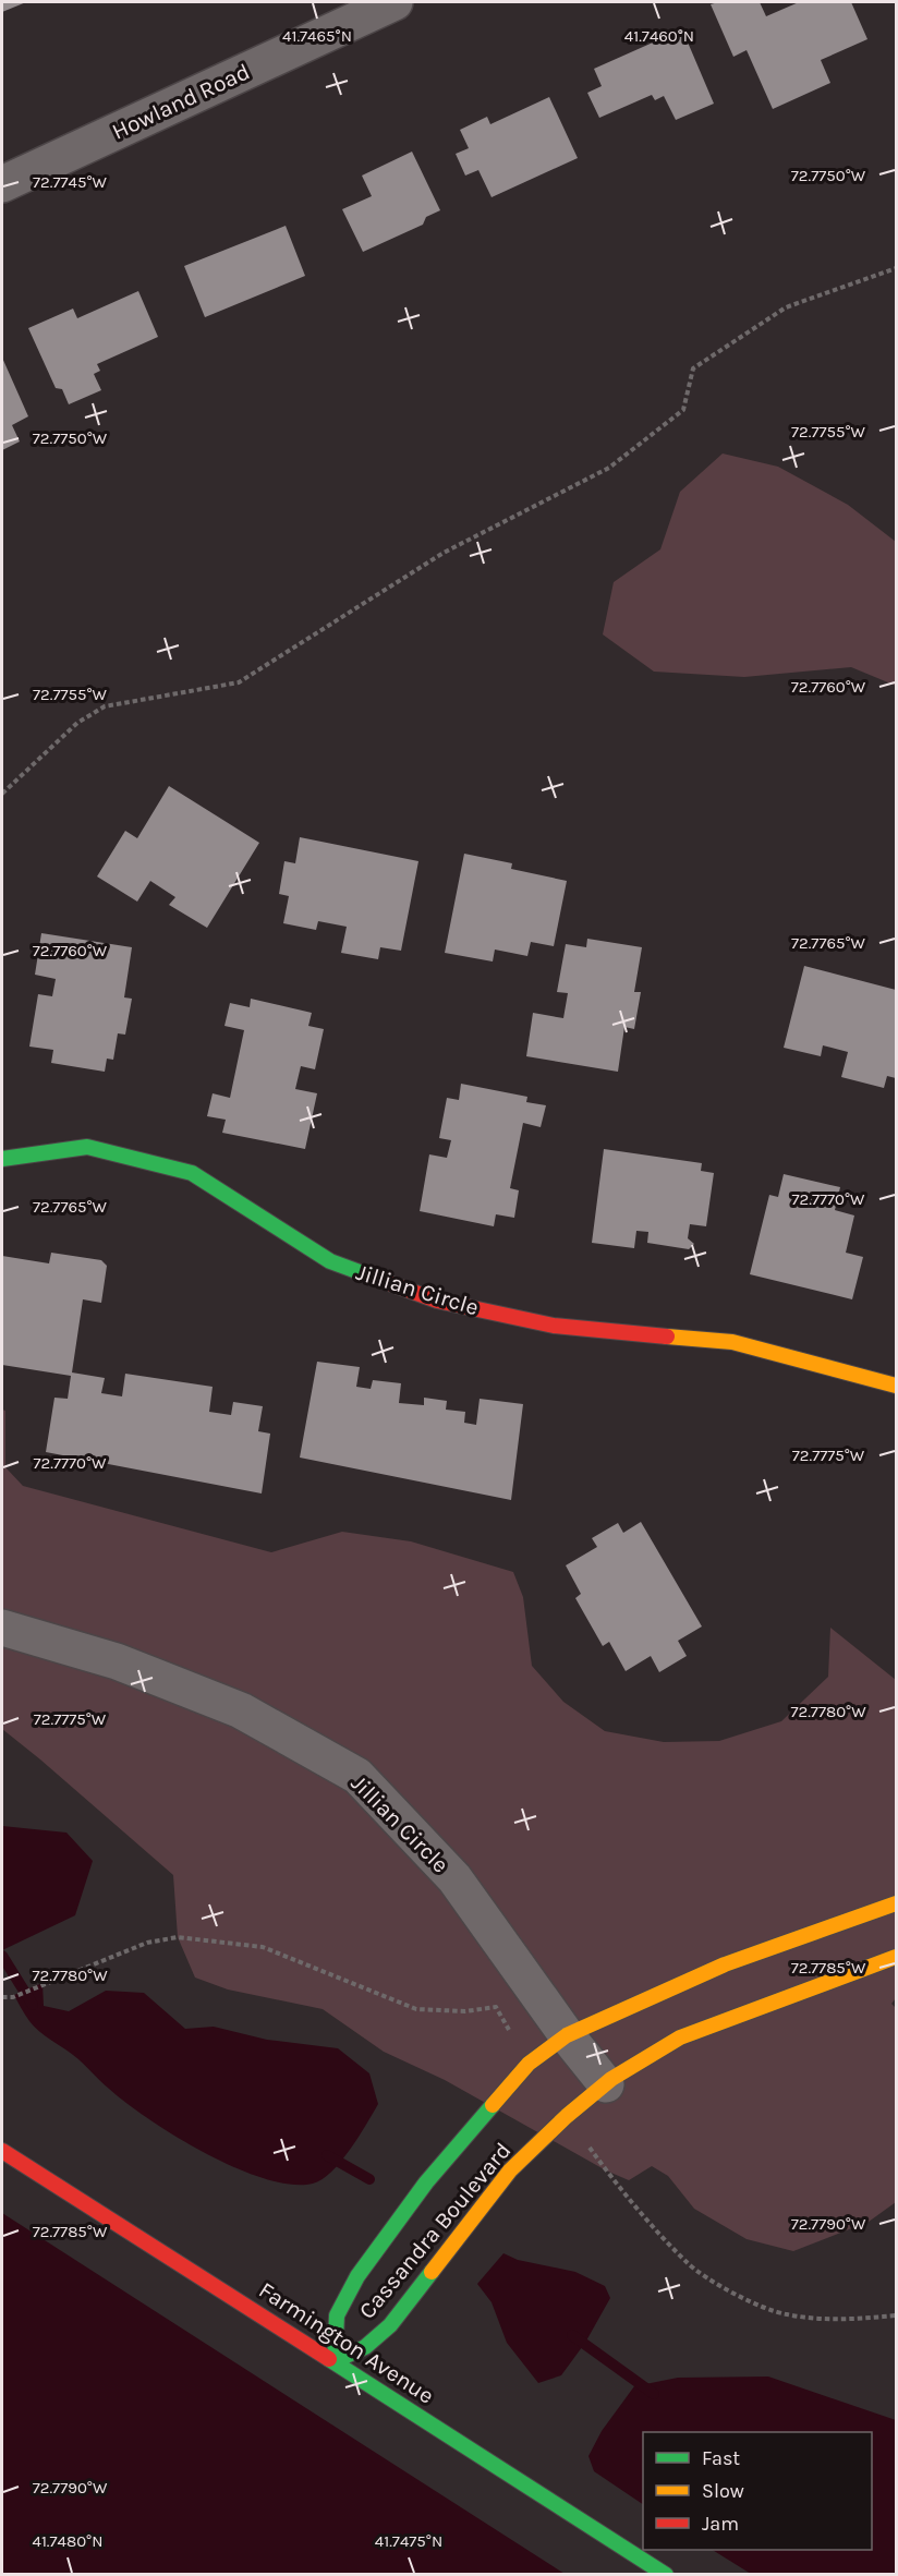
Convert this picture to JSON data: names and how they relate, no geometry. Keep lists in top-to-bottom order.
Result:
{
  "streets": {
    "street": [
      "Howland Road",
      "Jillian Circle",
      "Cassandra Boulevard",
      "Farmington Avenue"
    ]
  },
  "crossings": [
    ["Jillian Circle", "Cassandra Boulevard"],
    ["Cassandra Boulevard", "Farmington Avenue"]
  ],
  "legend": ["Fast", "Slow", "Jam"],
  "coordinates": [
    "41.7465°N",
    "41.7460°N",
    "72.7750°W",
    "72.7745°W",
    "72.7755°W",
    "72.7760°W",
    "72.7765°W",
    "72.7770°W",
    "72.7775°W",
    "72.7780°W",
    "72.7785°W",
    "72.7790°W",
    "41.7480°N",
    "41.7475°N"
  ]
}
